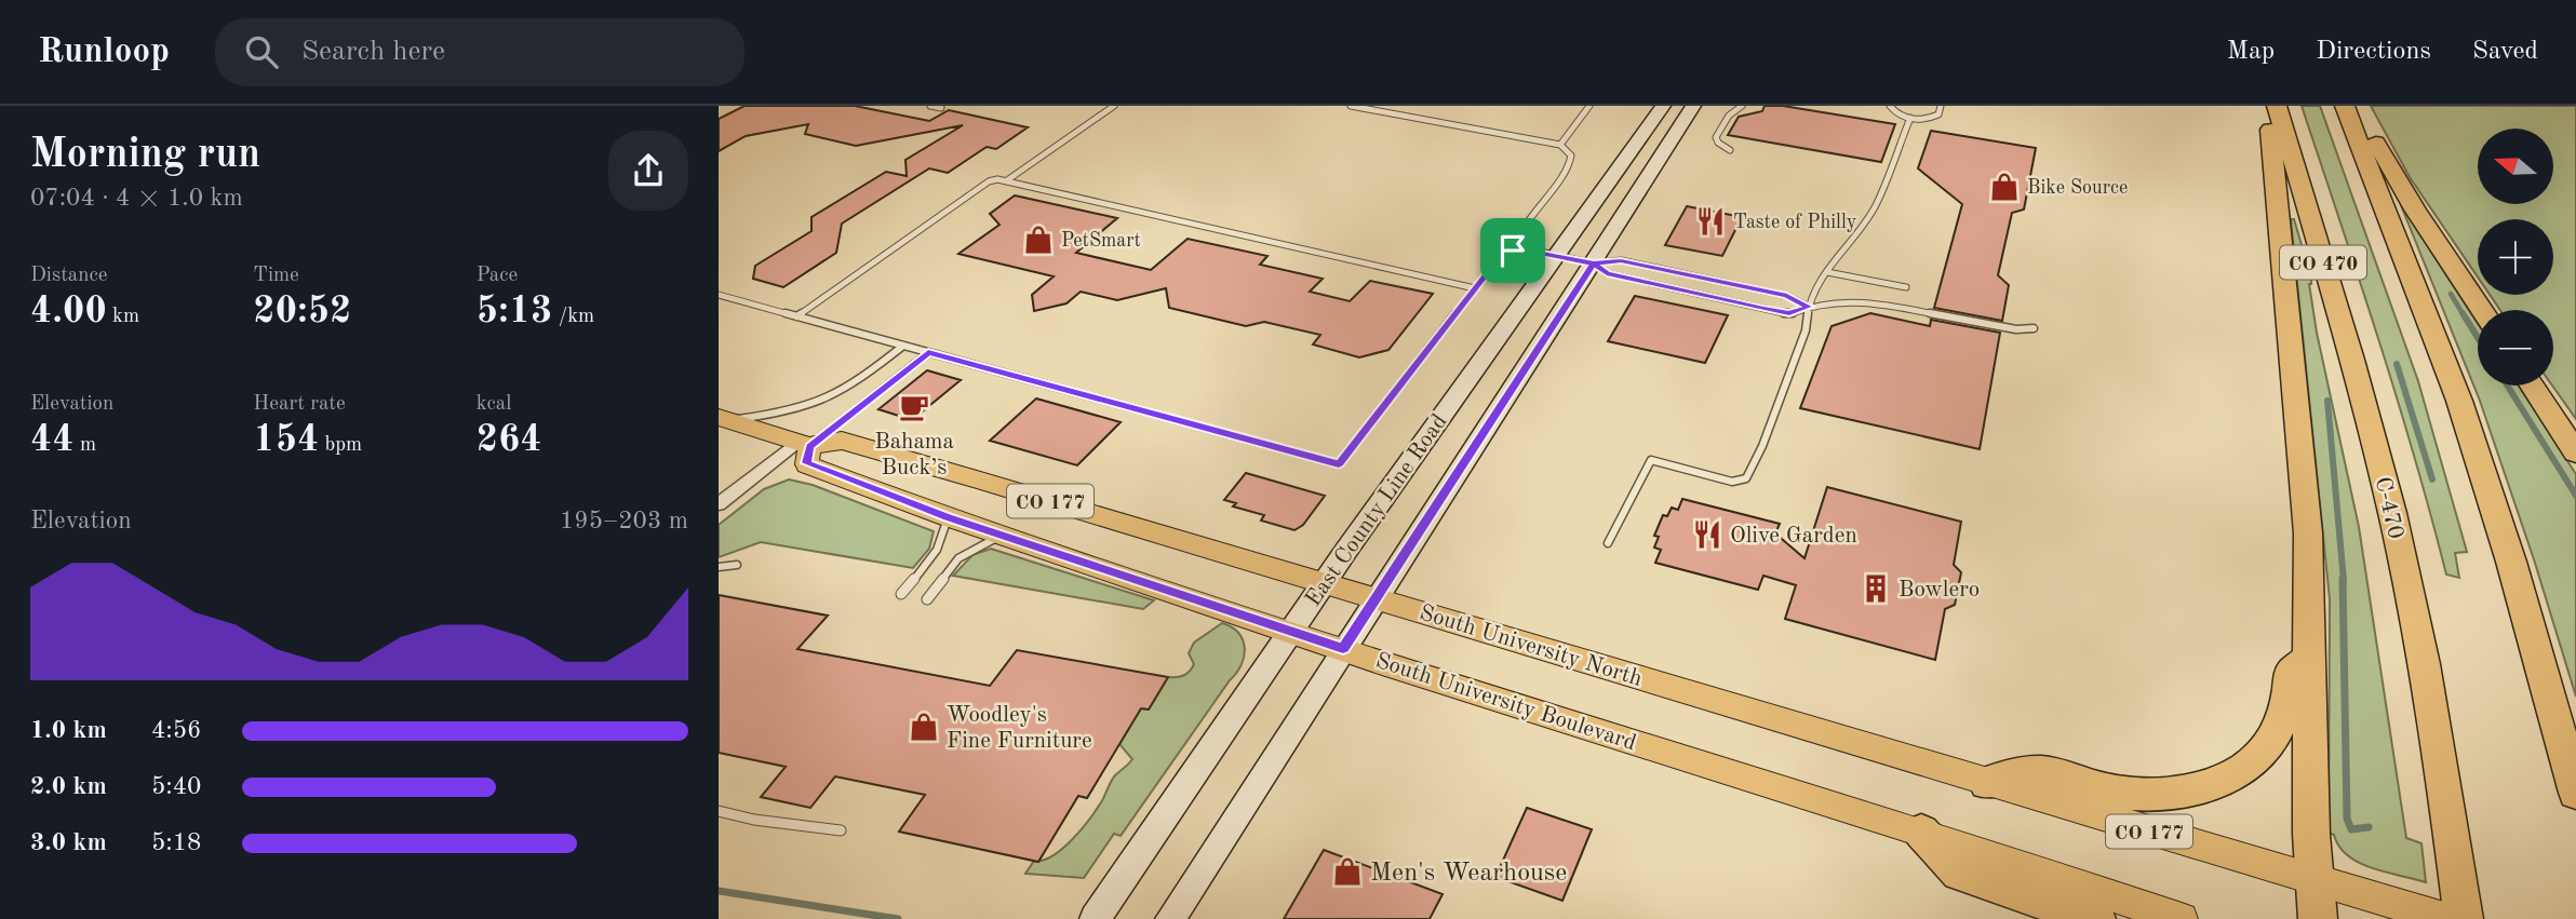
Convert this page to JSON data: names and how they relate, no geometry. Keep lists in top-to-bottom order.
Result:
{
  "streets": {
    "highway": ["CO 470", "C-470"],
    "main road": [
      "CO 177",
      "East County Line Road",
      "South University North",
      "South University Boulevard"
    ]
  },
  "crossings": [
    ["CO 177", "East County Line Road"],
    ["CO 177", "South University North"],
    ["CO 177", "South University Boulevard"],
    ["East County Line Road", "South University North"],
    ["East County Line Road", "South University Boulevard"]
  ],
  "places": {
    "shop": [
      "Bike Source",
      "PetSmart",
      "Woodley's Fine Furniture",
      "Men's Wearhouse"
    ],
    "restaurant": ["Taste of Philly", "Olive Garden"],
    "cafe": ["Bahama Buck’s"],
    "building": ["Bowlero"]
  },
  "north": "left",
  "page": {
    "header": "Runloop",
    "search": "Search here",
    "nav": ["Map", "Directions", "Saved"],
    "heading": ["Morning run", "07:04 · 4 × 1.0 km"],
    "map_buttons": ["+", "−"],
    "stats": [
      ["Distance", "4.00 km"],
      ["Time", "20:52"],
      ["Pace", "5:13 /km"],
      ["Elevation", "44 m"],
      ["Heart rate", "154 bpm"],
      ["kcal", "264"]
    ],
    "chart": ["Elevation", "195–203 m"],
    "list": [
      {
        "name": "1.0 km",
        "note": "4:56"
      },
      {
        "name": "2.0 km",
        "note": "5:40"
      },
      {
        "name": "3.0 km",
        "note": "5:18"
      }
    ]
  }
}
